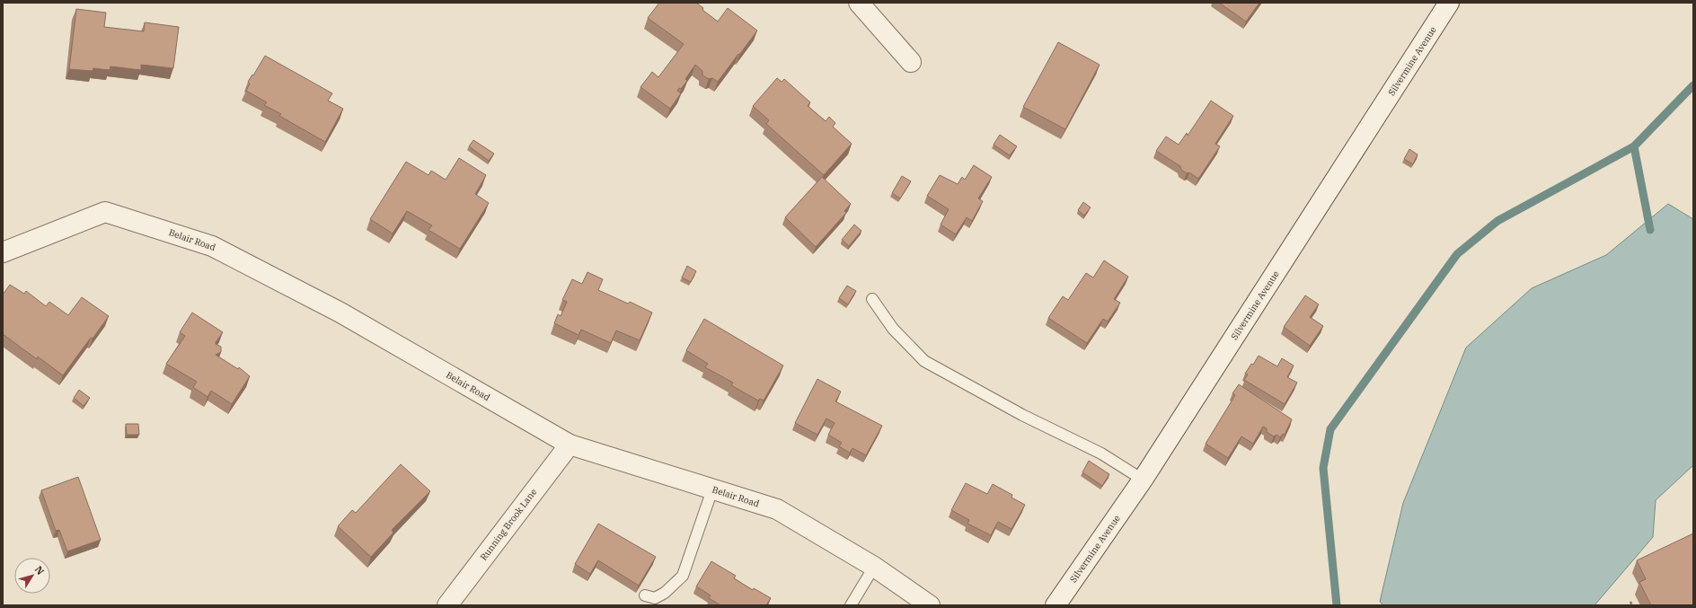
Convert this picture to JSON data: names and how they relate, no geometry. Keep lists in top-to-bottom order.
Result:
{
  "streets": {
    "street": ["Silvermine Avenue", "Belair Road", "Running Brook Lane"]
  },
  "crossings": [
    ["Belair Road", "Running Brook Lane"]
  ],
  "north": "top right"
}
